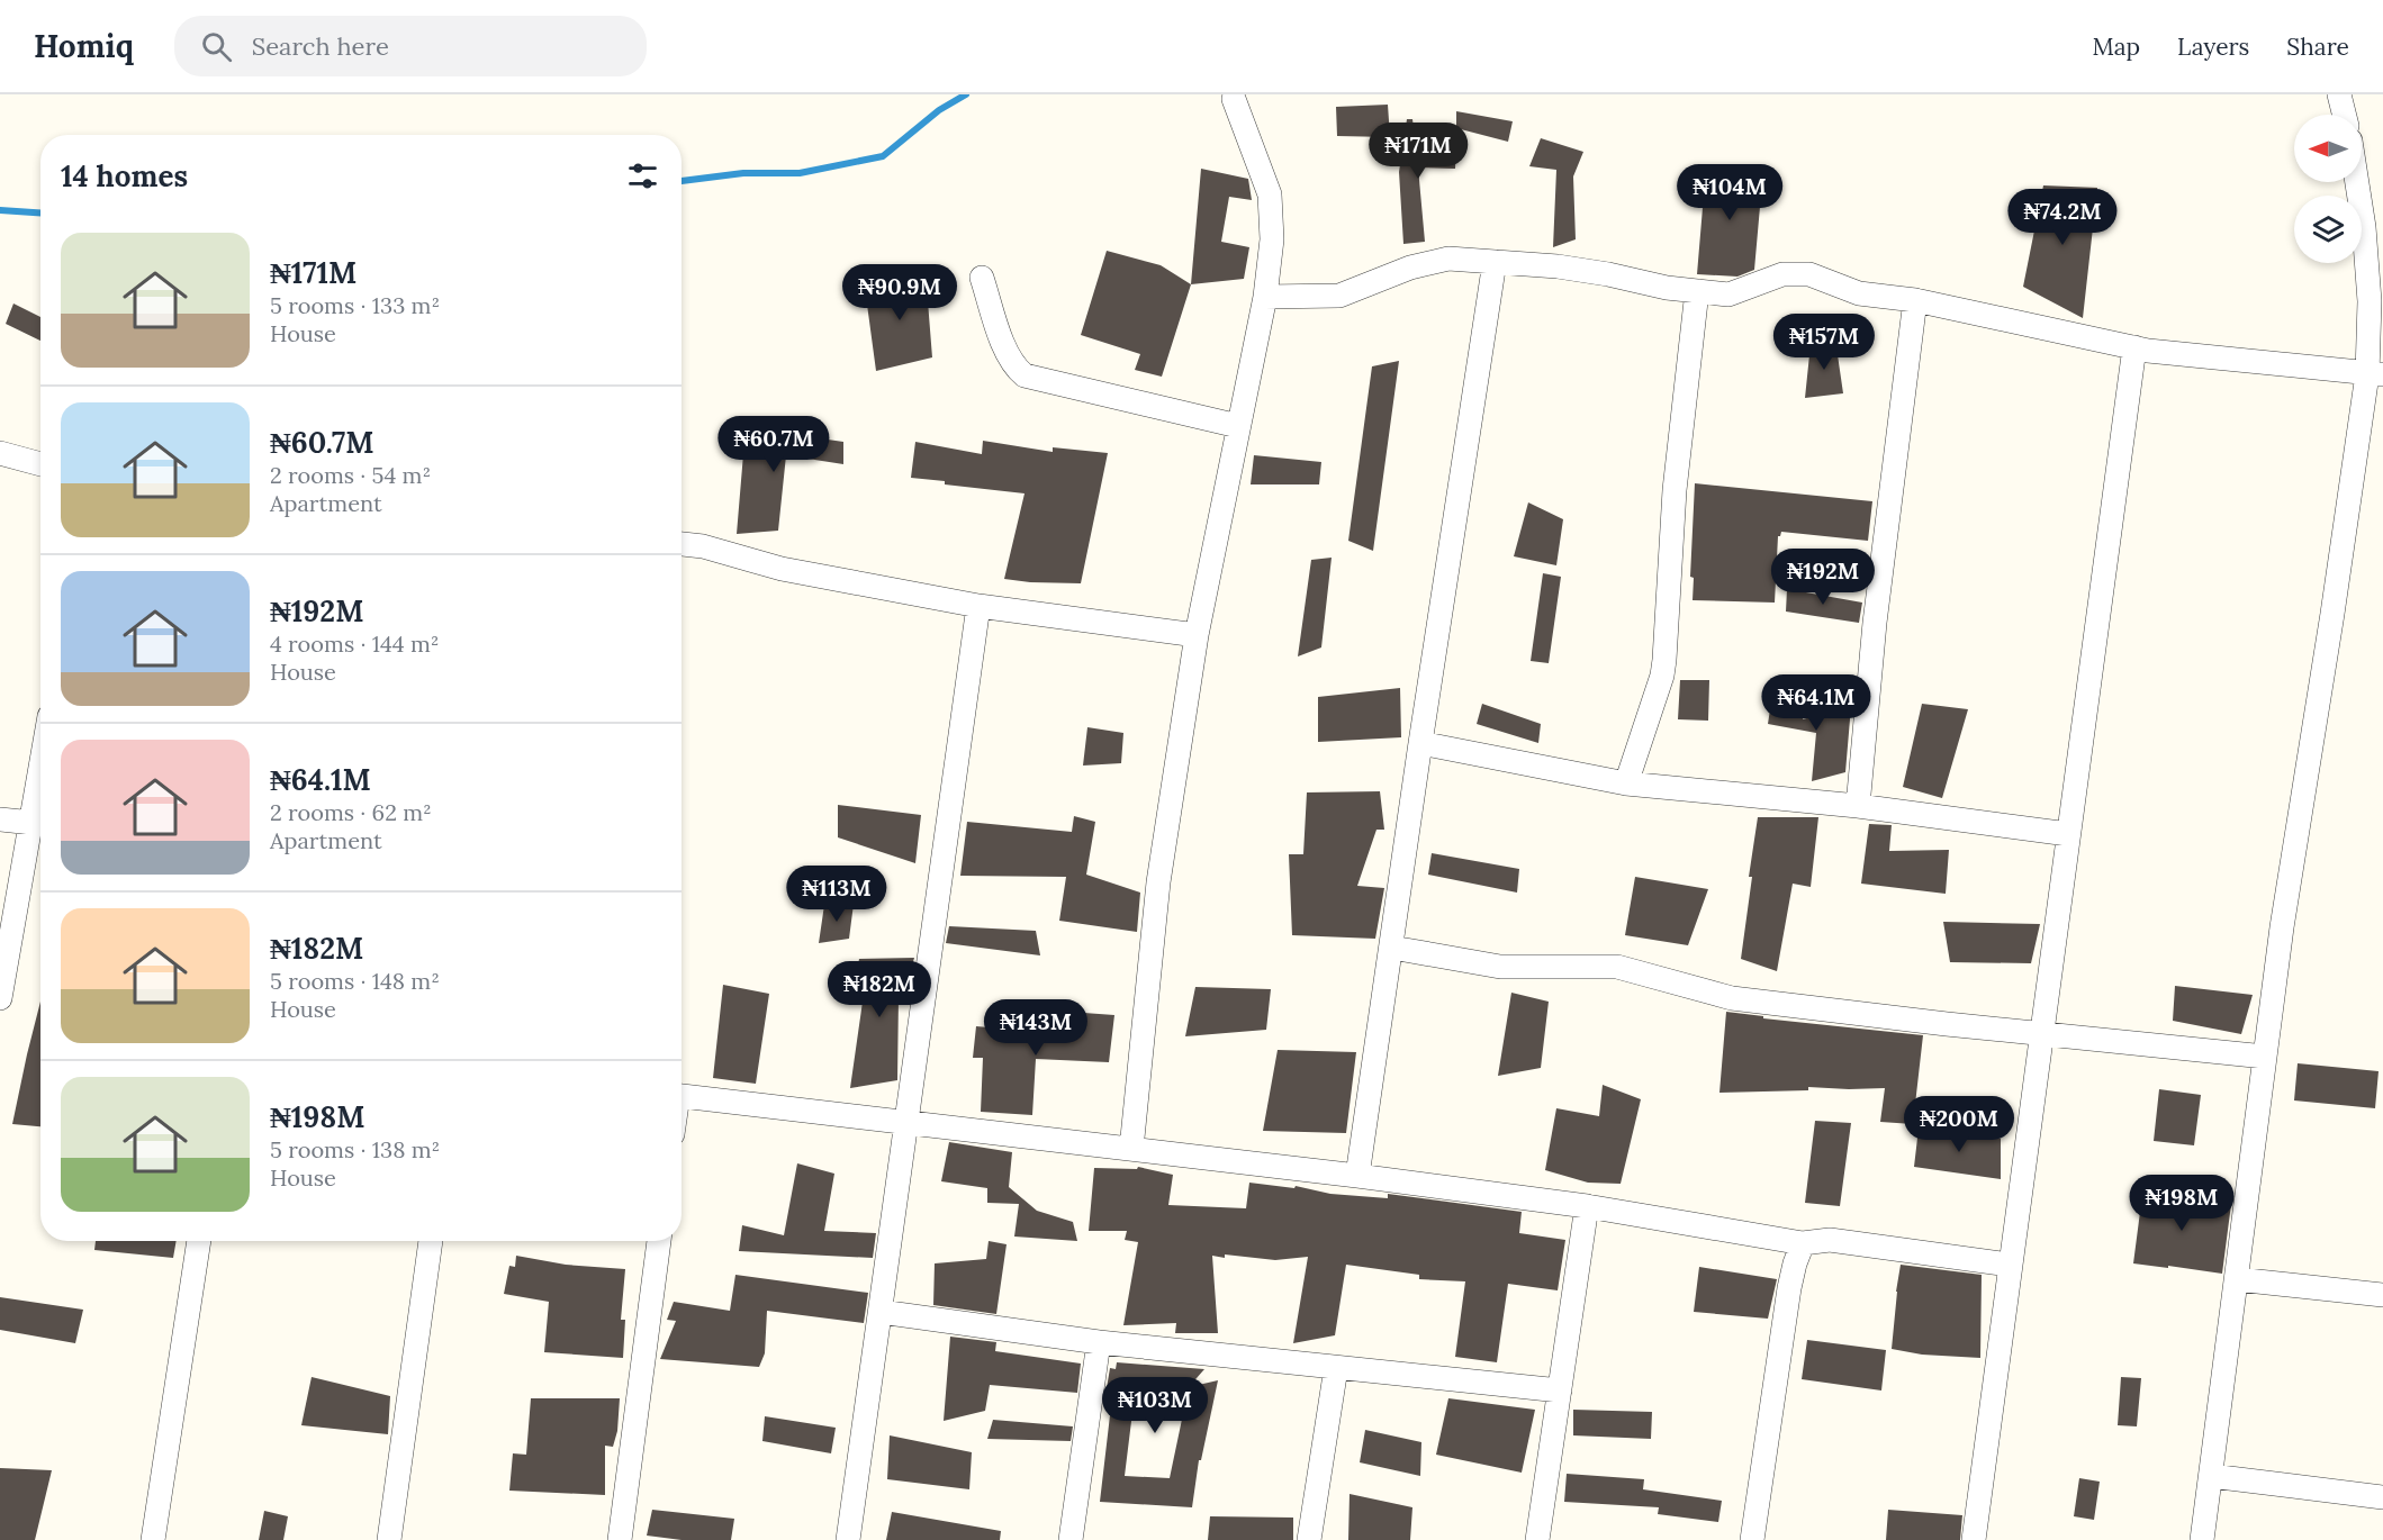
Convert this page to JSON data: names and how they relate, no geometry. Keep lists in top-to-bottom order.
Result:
{
  "north": "left",
  "page": {
    "header": "Homiq",
    "search": "Search here",
    "nav": ["Map", "Layers", "Share"],
    "price": [
      "₦171M",
      "₦104M",
      "₦74.2M",
      "₦90.9M",
      "₦157M",
      "₦60.7M",
      "₦192M",
      "₦64.1M",
      "₦113M",
      "₦182M",
      "₦143M",
      "₦200M",
      "₦198M",
      "₦103M"
    ],
    "heading": "14 homes",
    "list": [
      {
        "name": "₦171M",
        "note": "5 rooms · 133 m² · House"
      },
      {
        "name": "₦60.7M",
        "note": "2 rooms · 54 m² · Apartment"
      },
      {
        "name": "₦192M",
        "note": "4 rooms · 144 m² · House"
      },
      {
        "name": "₦64.1M",
        "note": "2 rooms · 62 m² · Apartment"
      },
      {
        "name": "₦182M",
        "note": "5 rooms · 148 m² · House"
      },
      {
        "name": "₦198M",
        "note": "5 rooms · 138 m² · House"
      }
    ]
  }
}
